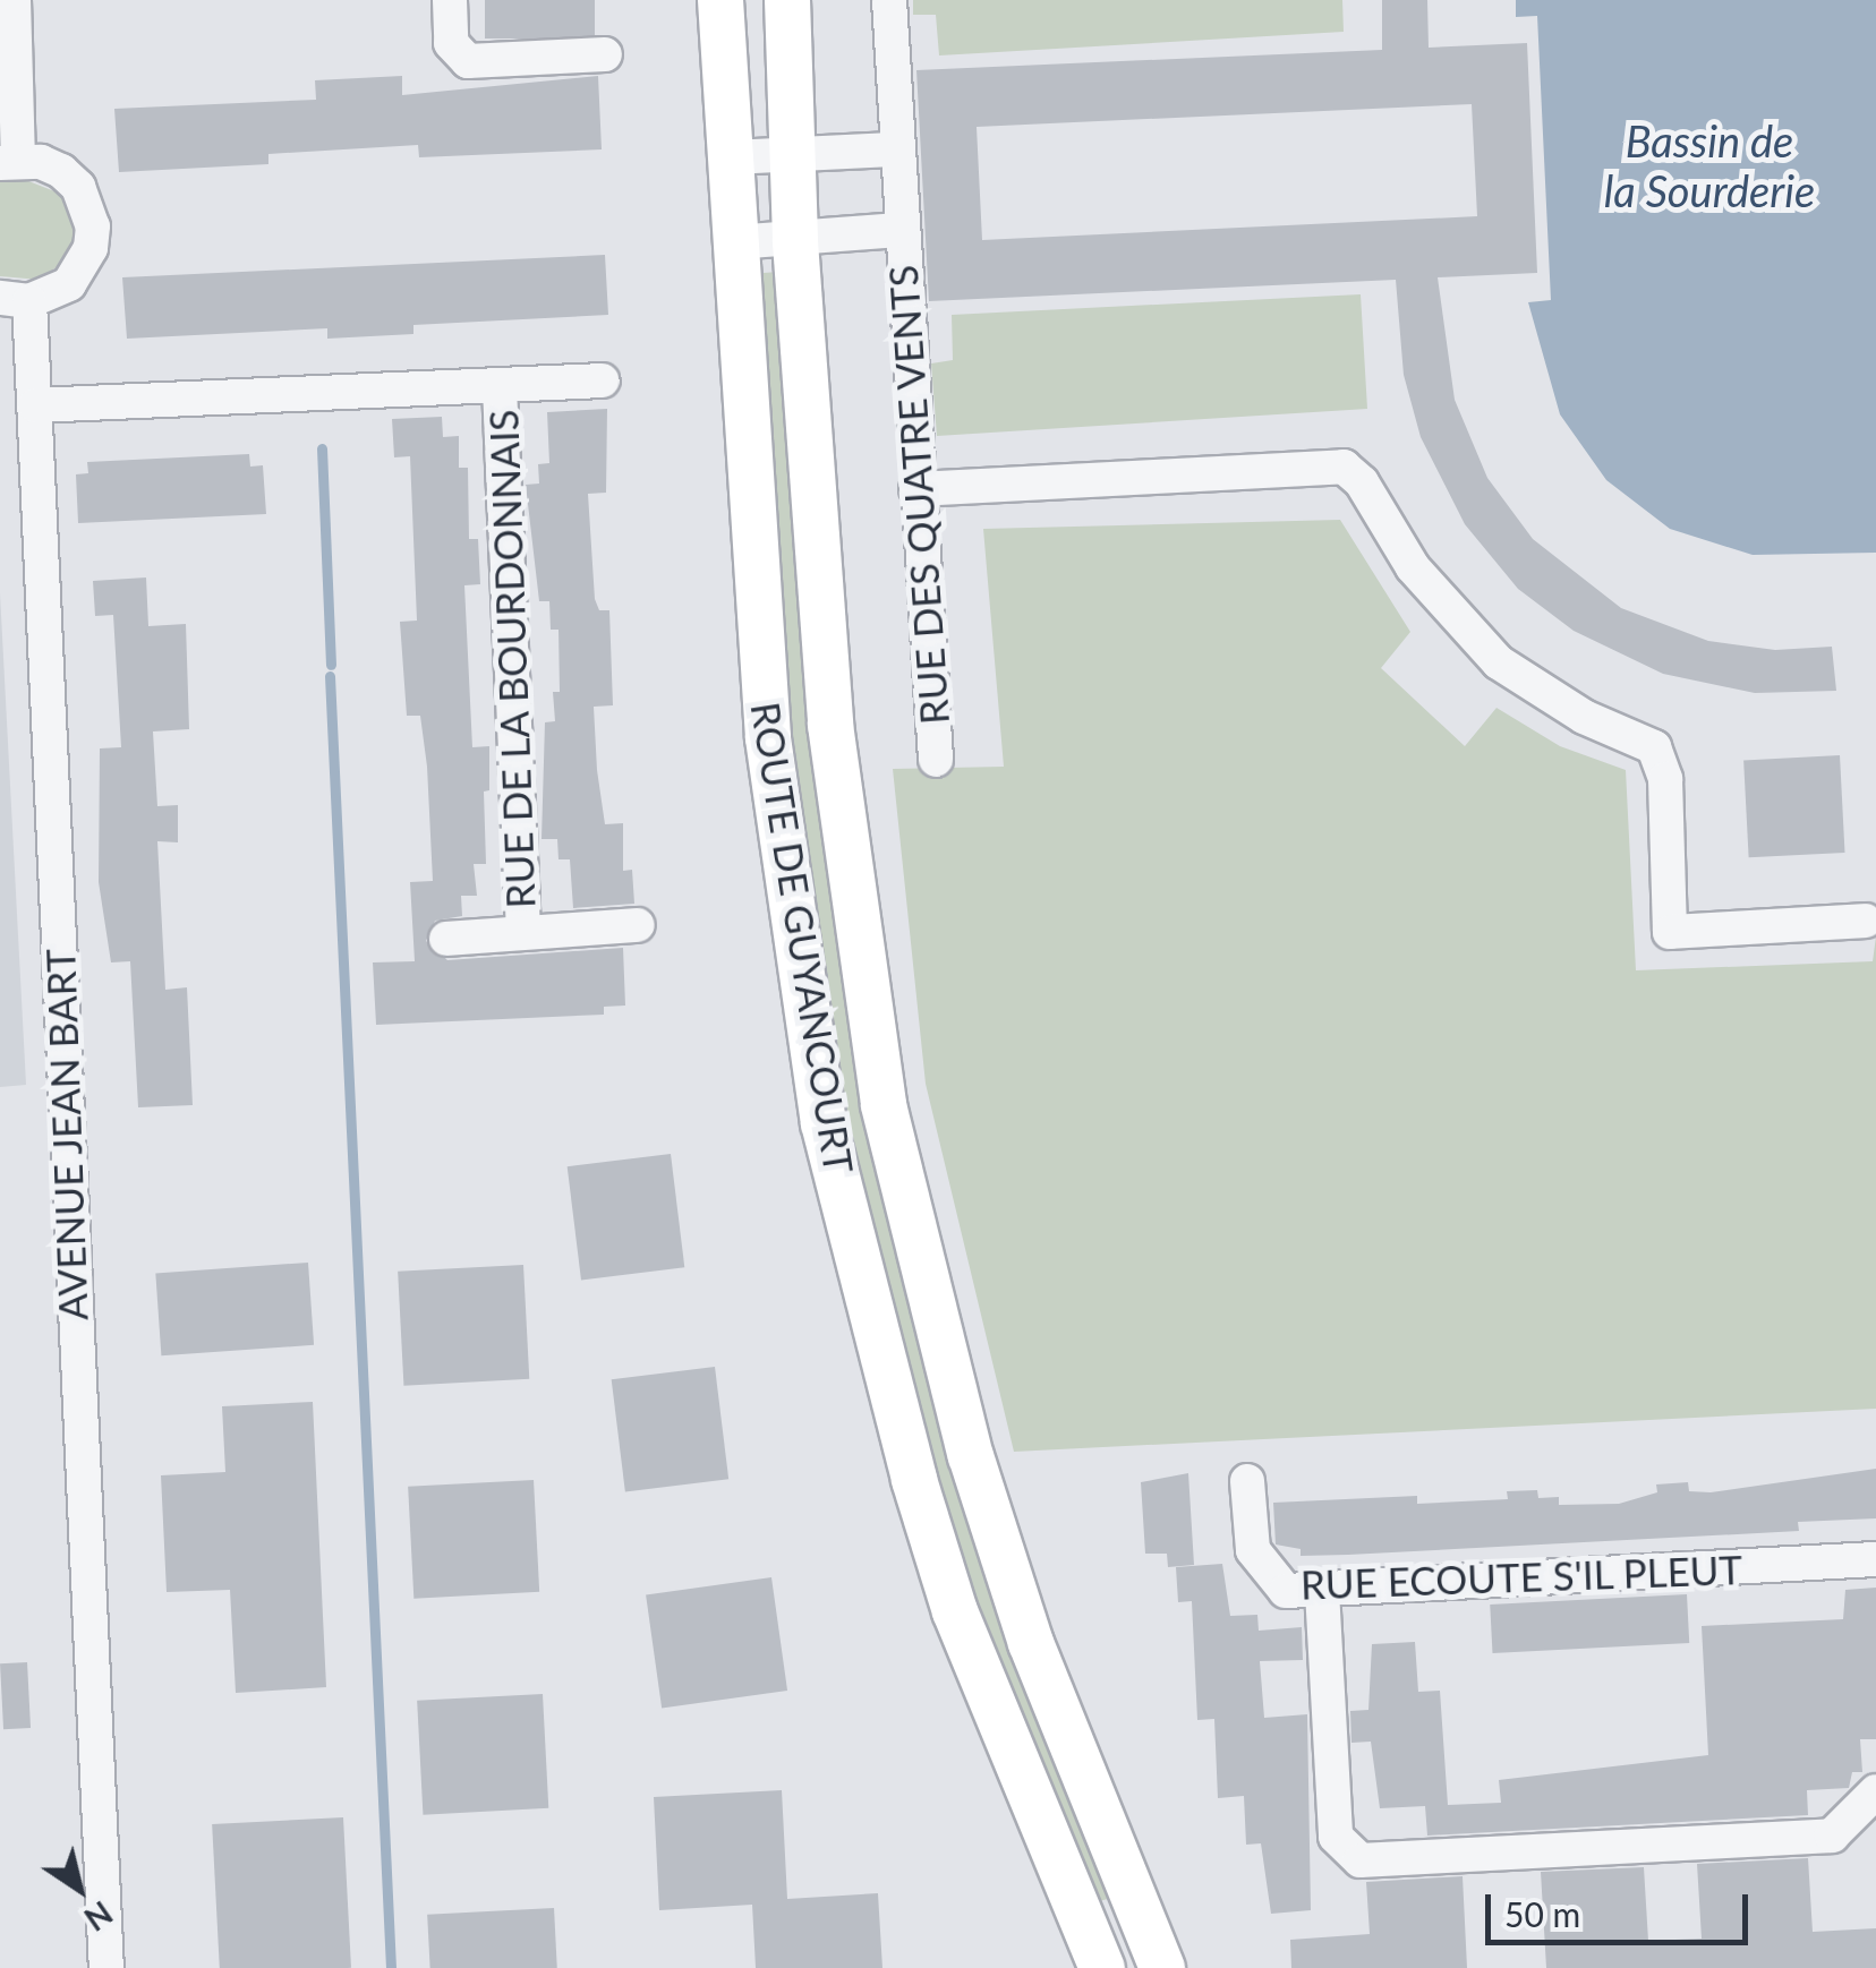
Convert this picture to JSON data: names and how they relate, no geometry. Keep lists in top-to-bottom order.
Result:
{
  "streets": {
    "main road": ["ROUTE DE GUYANCOURT"],
    "street": [
      "RUE DES QUATRE VENTS",
      "RUE DE LA BOURDONNAIS",
      "AVENUE JEAN BART",
      "RUE ECOUTE S'IL PLEUT"
    ]
  },
  "crossings": [
    ["RUE DES QUATRE VENTS", "ROUTE DE GUYANCOURT"],
    ["RUE DE LA BOURDONNAIS", "AVENUE JEAN BART"]
  ],
  "water": ["Bassin de la Sourderie"],
  "scale_bar": "50 m",
  "north": "bottom right"
}
